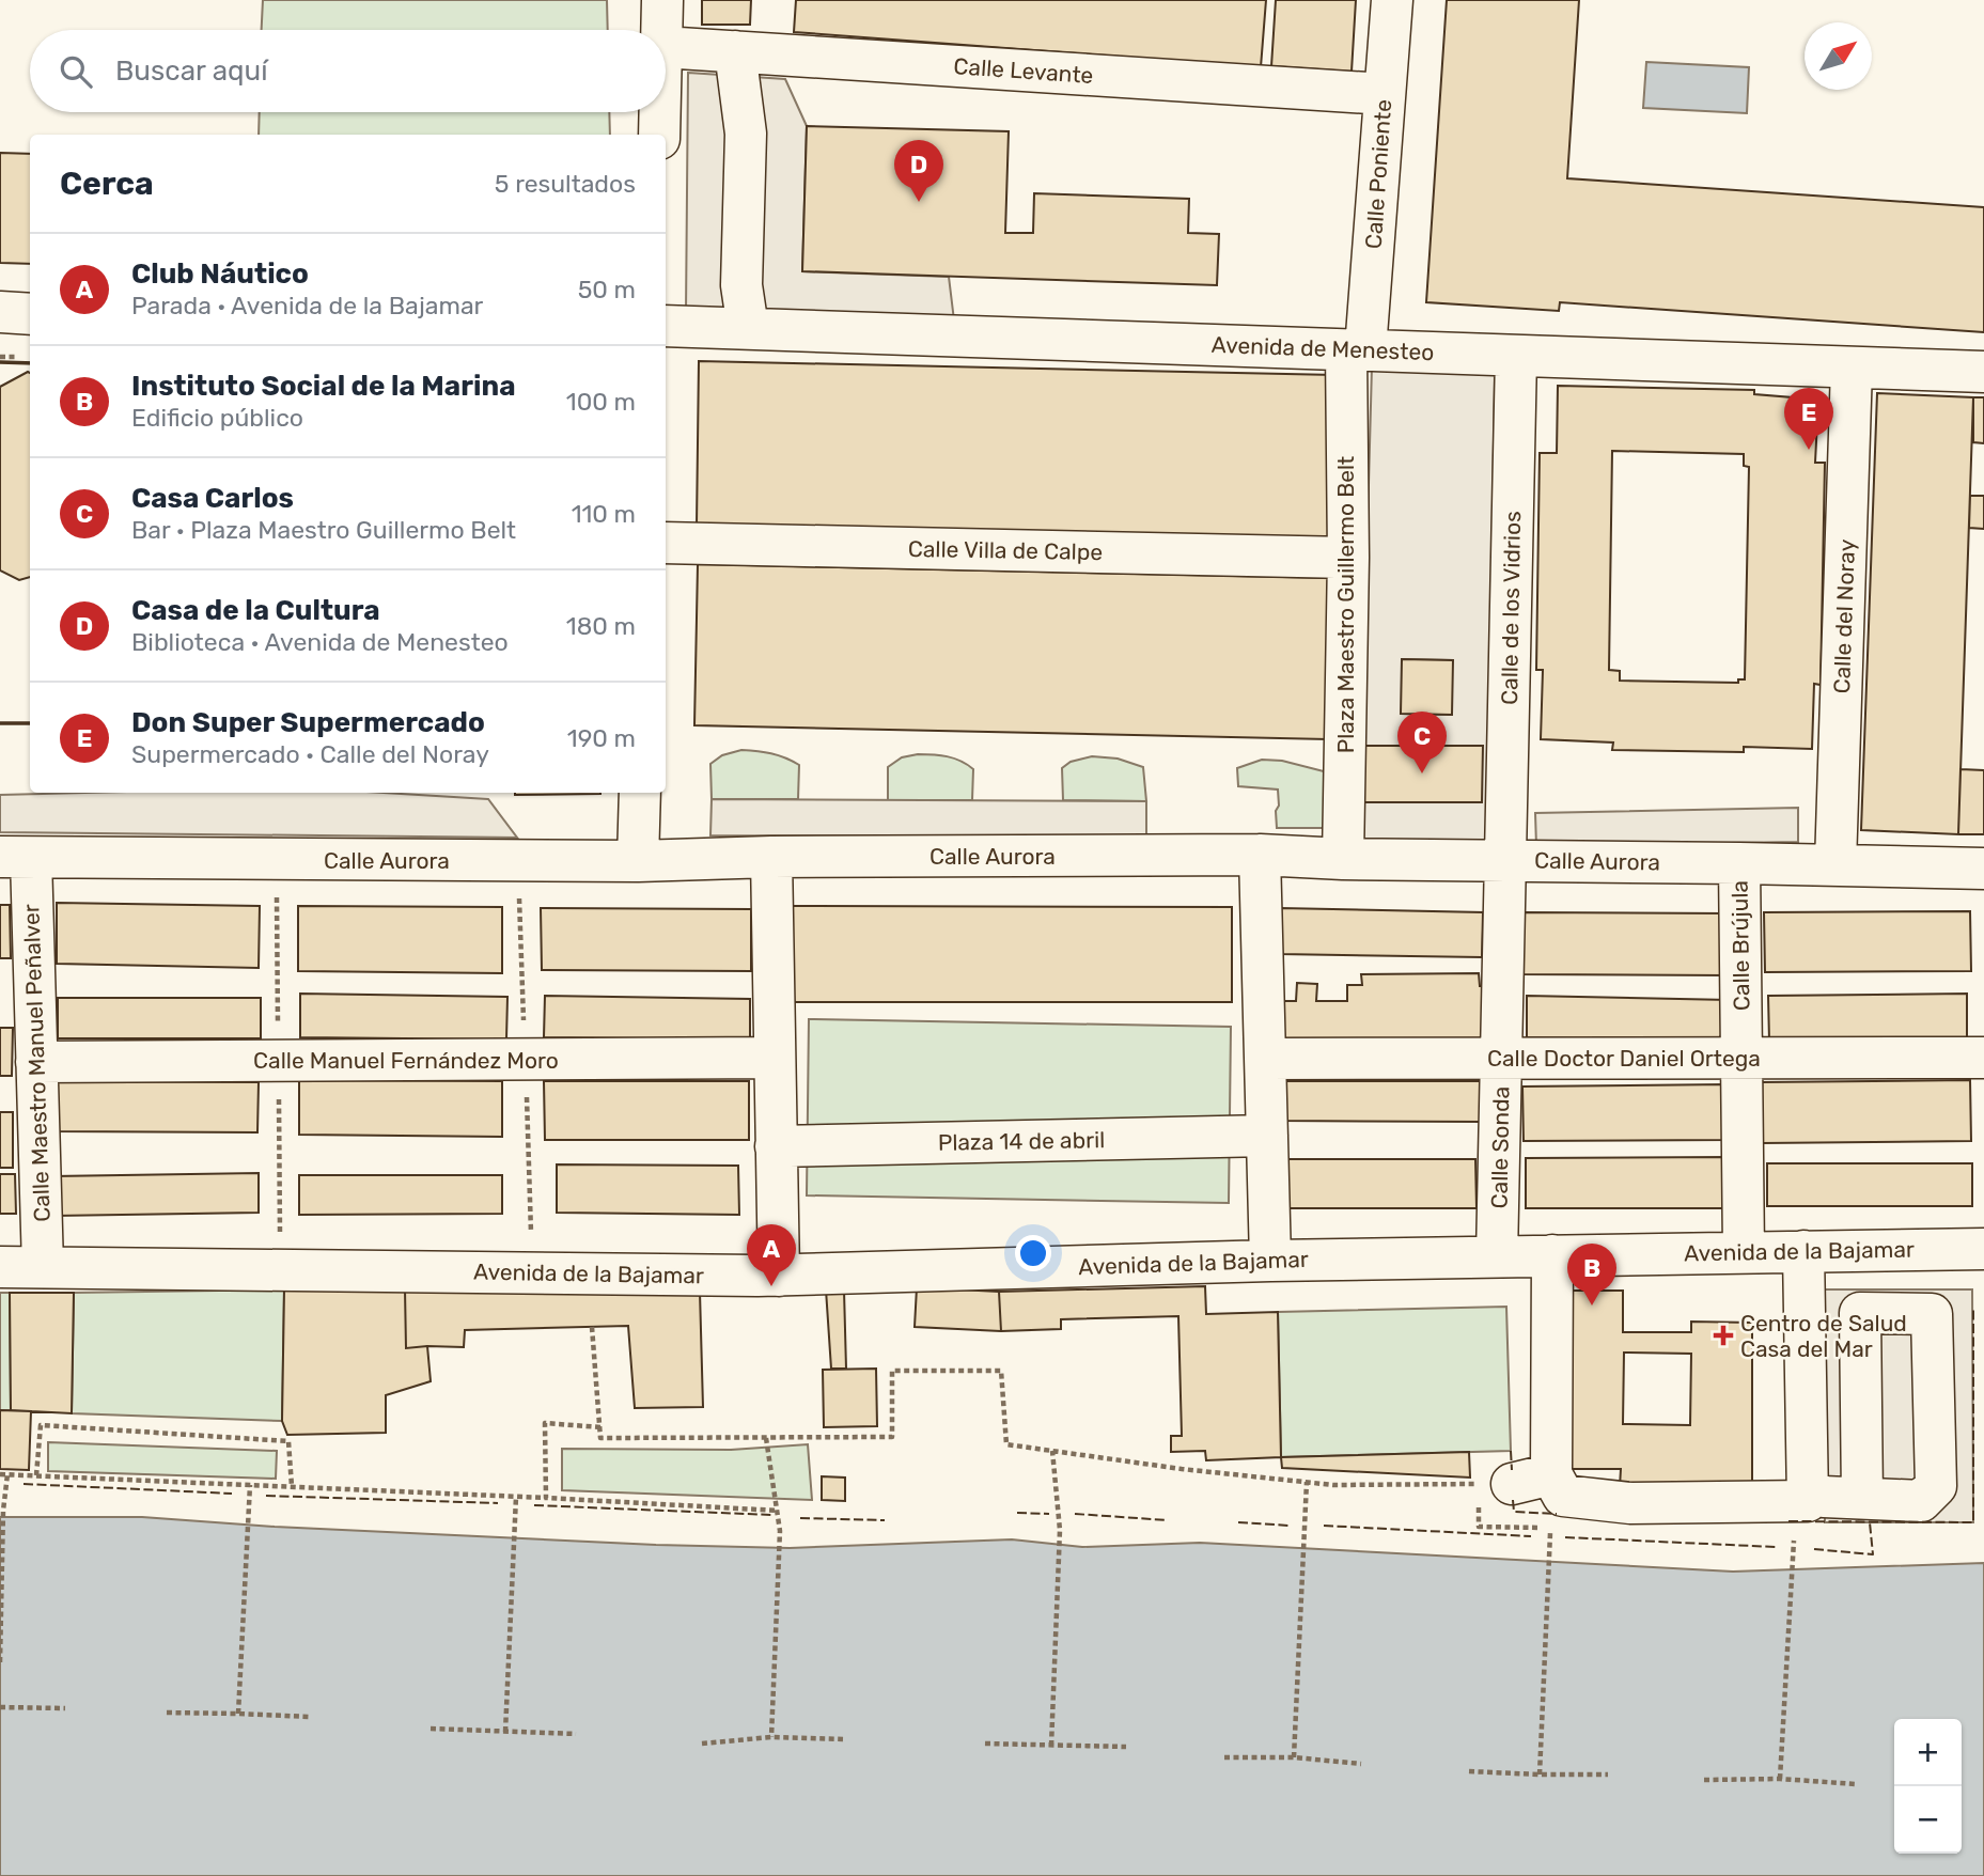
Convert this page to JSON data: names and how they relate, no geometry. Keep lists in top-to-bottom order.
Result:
{
  "streets": {
    "street": [
      "Calle Levante",
      "Calle Poniente",
      "Avenida de Menesteo",
      "Calle Villa de Calpe",
      "Plaza Maestro Guillermo Belt",
      "Calle de los Vidrios",
      "Calle del Noray",
      "Calle Aurora",
      "Calle Brújula",
      "Calle Doctor Daniel Ortega",
      "Calle Manuel Fernández Moro",
      "Calle Maestro Manuel Peñalver",
      "Plaza 14 de abril",
      "Calle Sonda",
      "Avenida de la Bajamar"
    ]
  },
  "crossings": [
    ["Calle Levante", "Calle Poniente"],
    ["Calle Poniente", "Avenida de Menesteo"],
    ["Calle Poniente", "Plaza Maestro Guillermo Belt"],
    ["Avenida de Menesteo", "Plaza Maestro Guillermo Belt"],
    ["Avenida de Menesteo", "Calle de los Vidrios"],
    ["Avenida de Menesteo", "Calle del Noray"],
    ["Calle Villa de Calpe", "Plaza Maestro Guillermo Belt"],
    ["Plaza Maestro Guillermo Belt", "Calle Aurora"],
    ["Calle de los Vidrios", "Calle Aurora"],
    ["Calle de los Vidrios", "Calle Sonda"],
    ["Calle del Noray", "Calle Aurora"],
    ["Calle Aurora", "Calle Brújula"],
    ["Calle Aurora", "Calle Maestro Manuel Peñalver"],
    ["Calle Aurora", "Calle Sonda"],
    ["Calle Brújula", "Calle Doctor Daniel Ortega"],
    ["Calle Brújula", "Avenida de la Bajamar"],
    ["Calle Doctor Daniel Ortega", "Calle Sonda"],
    ["Calle Manuel Fernández Moro", "Calle Maestro Manuel Peñalver"],
    ["Calle Maestro Manuel Peñalver", "Avenida de la Bajamar"],
    ["Calle Sonda", "Avenida de la Bajamar"]
  ],
  "places": {
    "health": ["Centro de Salud Casa del Mar"]
  },
  "north": "top right",
  "page": {
    "search": "Buscar aquí",
    "heading": ["Cerca", "5 resultados"],
    "pins": [
      "D",
      "E",
      "C",
      "A",
      "B"
    ],
    "list": [
      {
        "mark": "A",
        "name": "Club Náutico",
        "note": "Parada · Avenida de la Bajamar",
        "value": "50 m"
      },
      {
        "mark": "B",
        "name": "Instituto Social de la Marina",
        "note": "Edificio público",
        "value": "100 m"
      },
      {
        "mark": "C",
        "name": "Casa Carlos",
        "note": "Bar · Plaza Maestro Guillermo Belt",
        "value": "110 m"
      },
      {
        "mark": "D",
        "name": "Casa de la Cultura",
        "note": "Biblioteca · Avenida de Menesteo",
        "value": "180 m"
      },
      {
        "mark": "E",
        "name": "Don Super Supermercado",
        "note": "Supermercado · Calle del Noray",
        "value": "190 m"
      }
    ],
    "map_buttons": ["+", "−"]
  }
}
